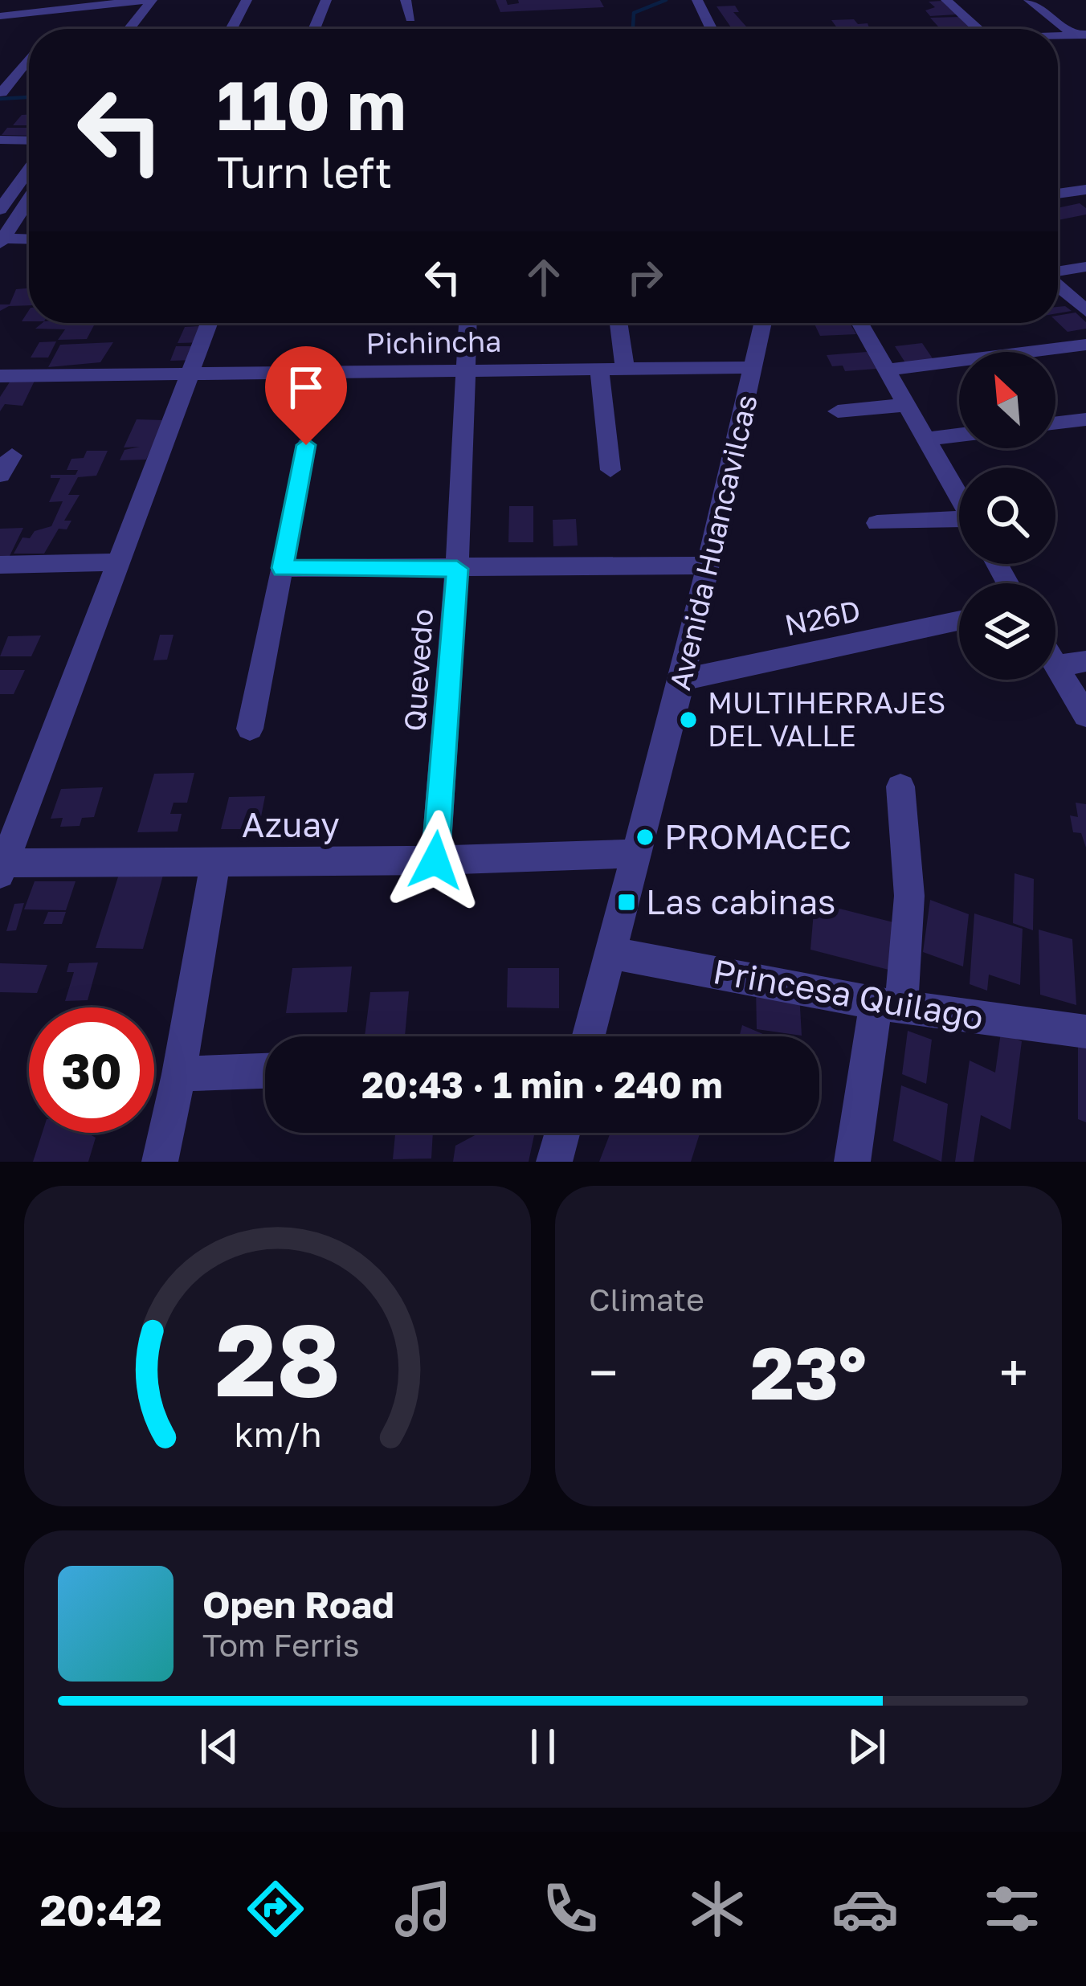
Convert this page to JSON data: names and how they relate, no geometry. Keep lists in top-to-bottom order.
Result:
{
  "streets": {
    "street": [
      "Pichincha",
      "Avenida Huancavilcas",
      "N26D",
      "Quevedo",
      "Azuay",
      "Princesa Quilago"
    ]
  },
  "crossings": [
    ["Pichincha", "Avenida Huancavilcas"],
    ["Pichincha", "Quevedo"],
    ["Avenida Huancavilcas", "N26D"],
    ["Avenida Huancavilcas", "Azuay"],
    ["Avenida Huancavilcas", "Princesa Quilago"],
    ["Quevedo", "Azuay"]
  ],
  "places": {
    "other": ["MULTIHERRAJES DEL VALLE", "PROMACEC"],
    "transit": ["Las cabinas"]
  },
  "north": "top left",
  "page": {
    "turn": ["110 m", "Turn left"],
    "limit": "30",
    "trip": "20:43 · 1 min · 240 m",
    "tile": "Climate",
    "heat": ["−", "23°", "+"],
    "song": ["Open Road", "Tom Ferris"],
    "tabs": "20:42",
    "gauge": ["28", "km/h"]
  }
}
